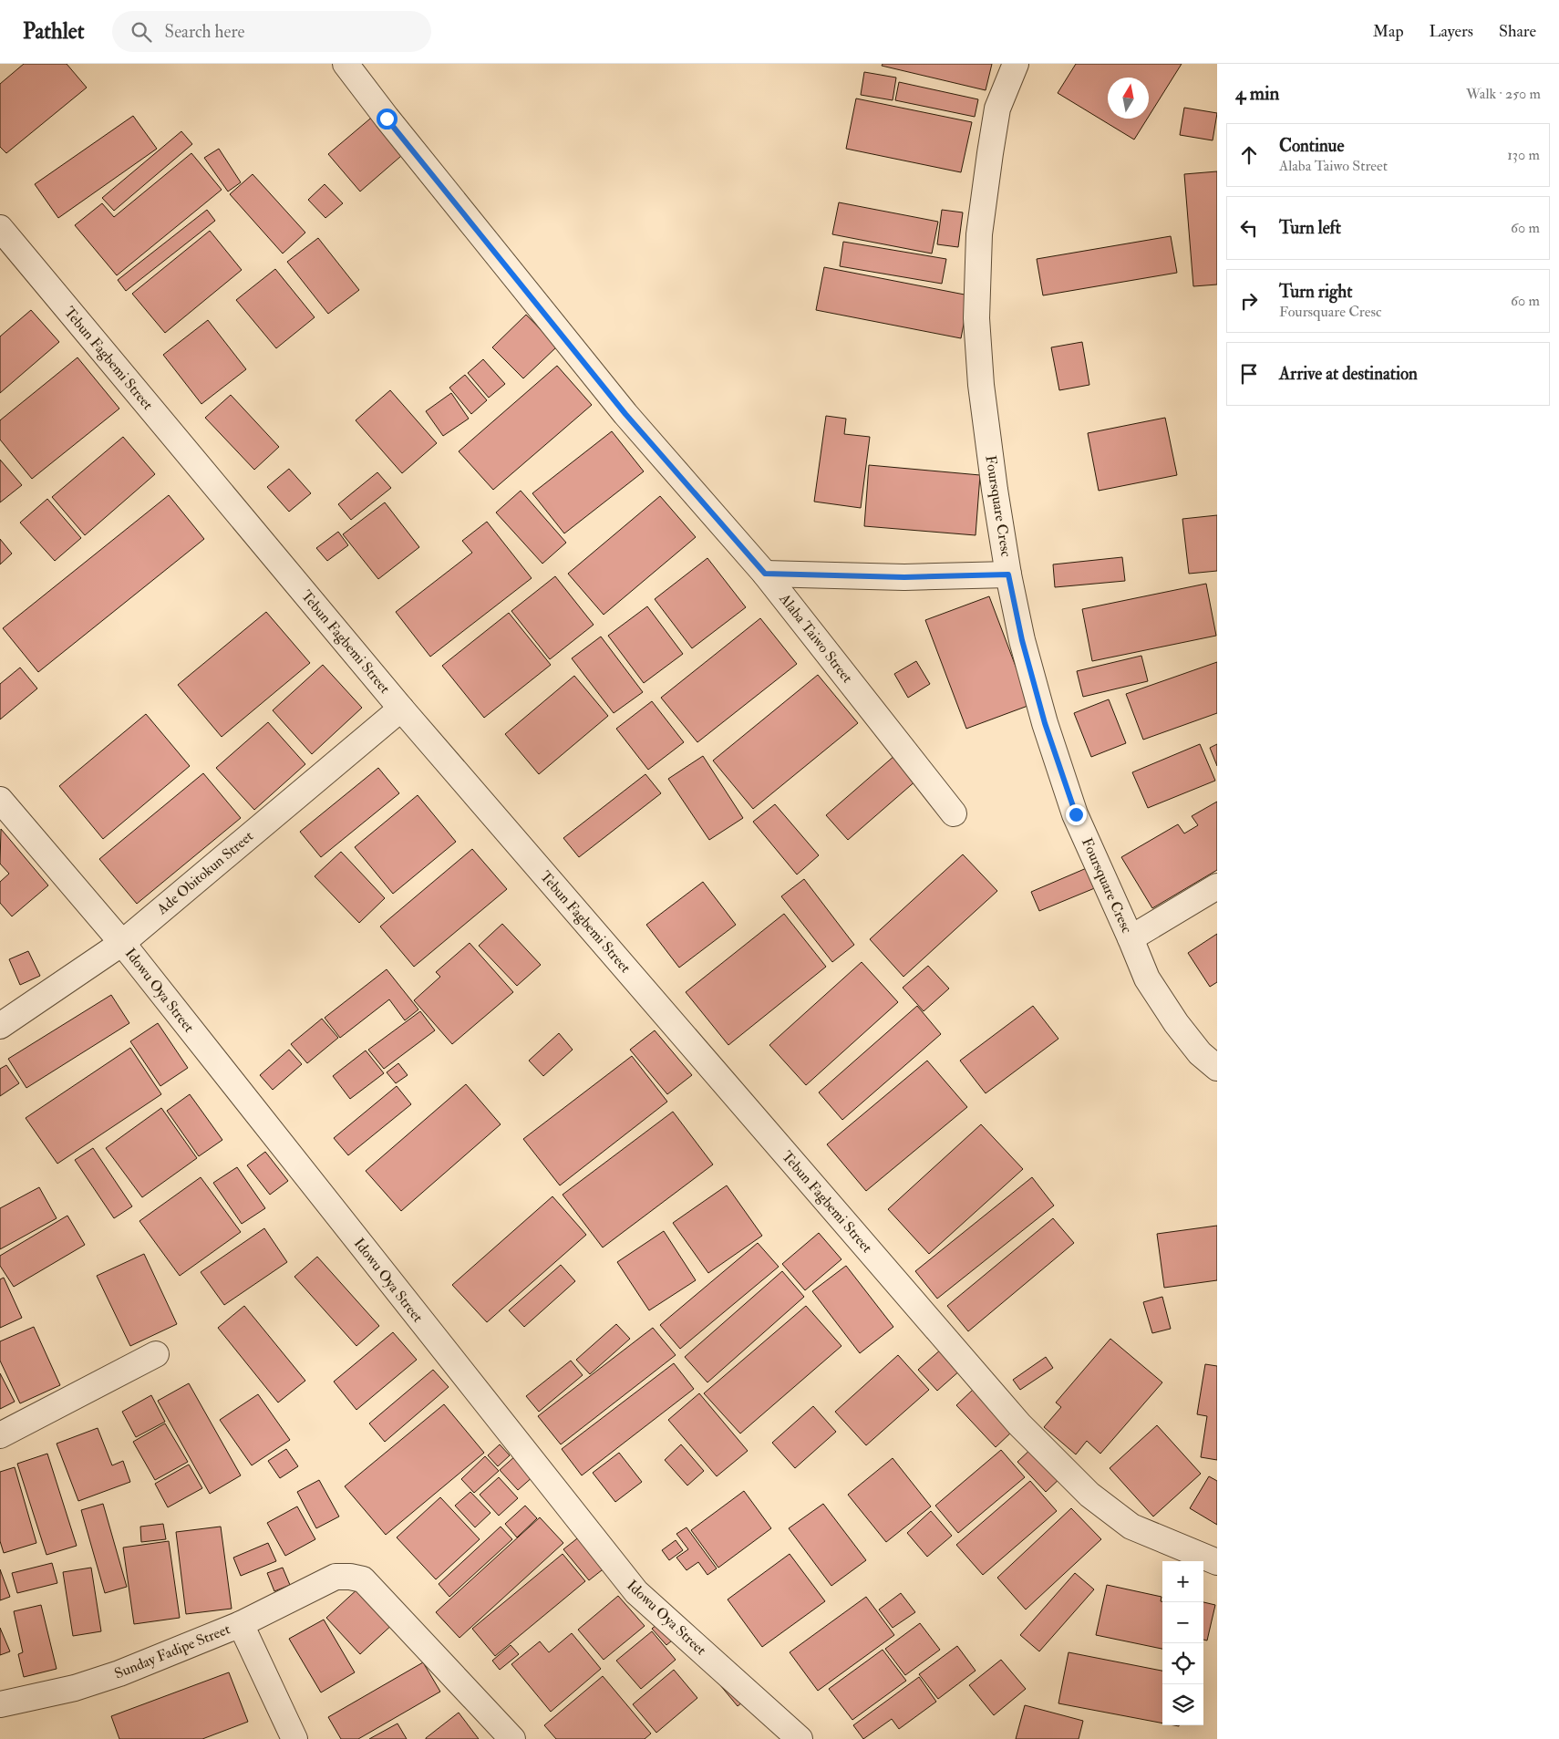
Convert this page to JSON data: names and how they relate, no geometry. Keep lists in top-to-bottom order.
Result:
{
  "streets": {
    "street": [
      "Tebun Fagbemi Street",
      "Foursquare Cresc",
      "Alaba Taiwo Street",
      "Ade Obitokun Street",
      "Idowu Oya Street",
      "Sunday Fadipe Street"
    ]
  },
  "crossings": [
    ["Tebun Fagbemi Street", "Ade Obitokun Street"],
    ["Ade Obitokun Street", "Idowu Oya Street"]
  ],
  "north": "top",
  "page": {
    "header": "Pathlet",
    "search": "Search here",
    "nav": ["Map", "Layers", "Share"],
    "heading": ["4 min", "Walk · 250 m"],
    "list": [
      ["Continue", "Alaba Taiwo Street", "130 m"],
      ["Turn left", "60 m"],
      ["Turn right", "Foursquare Cresc", "60 m"],
      "Arrive at destination"
    ],
    "map_buttons": ["+", "−"]
  }
}
